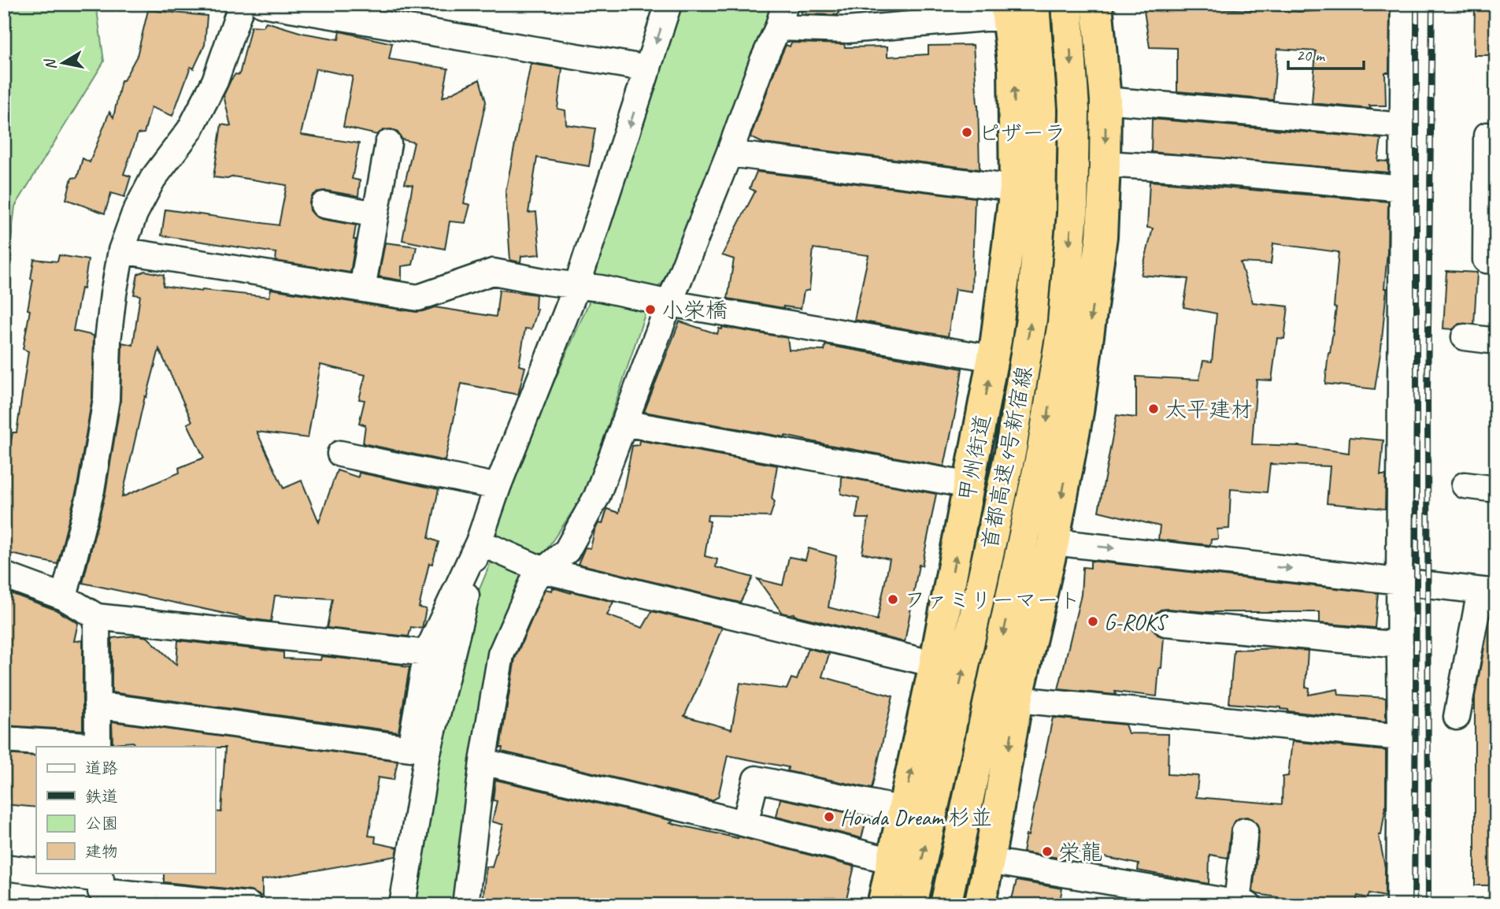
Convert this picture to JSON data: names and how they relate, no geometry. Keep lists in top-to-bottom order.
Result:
{
  "streets": {
    "highway": ["甲州街道", "首都高速4号新宿線"]
  },
  "places": [
    "ピザーラ",
    "小栄橋",
    "太平建材",
    "ファミリーマート",
    "G-ROKS",
    "Honda Dream 杉並",
    "栄龍"
  ],
  "legend": [
    "道路",
    "鉄道",
    "公園",
    "建物"
  ],
  "scale_bar": "20 m",
  "north": "left"
}
